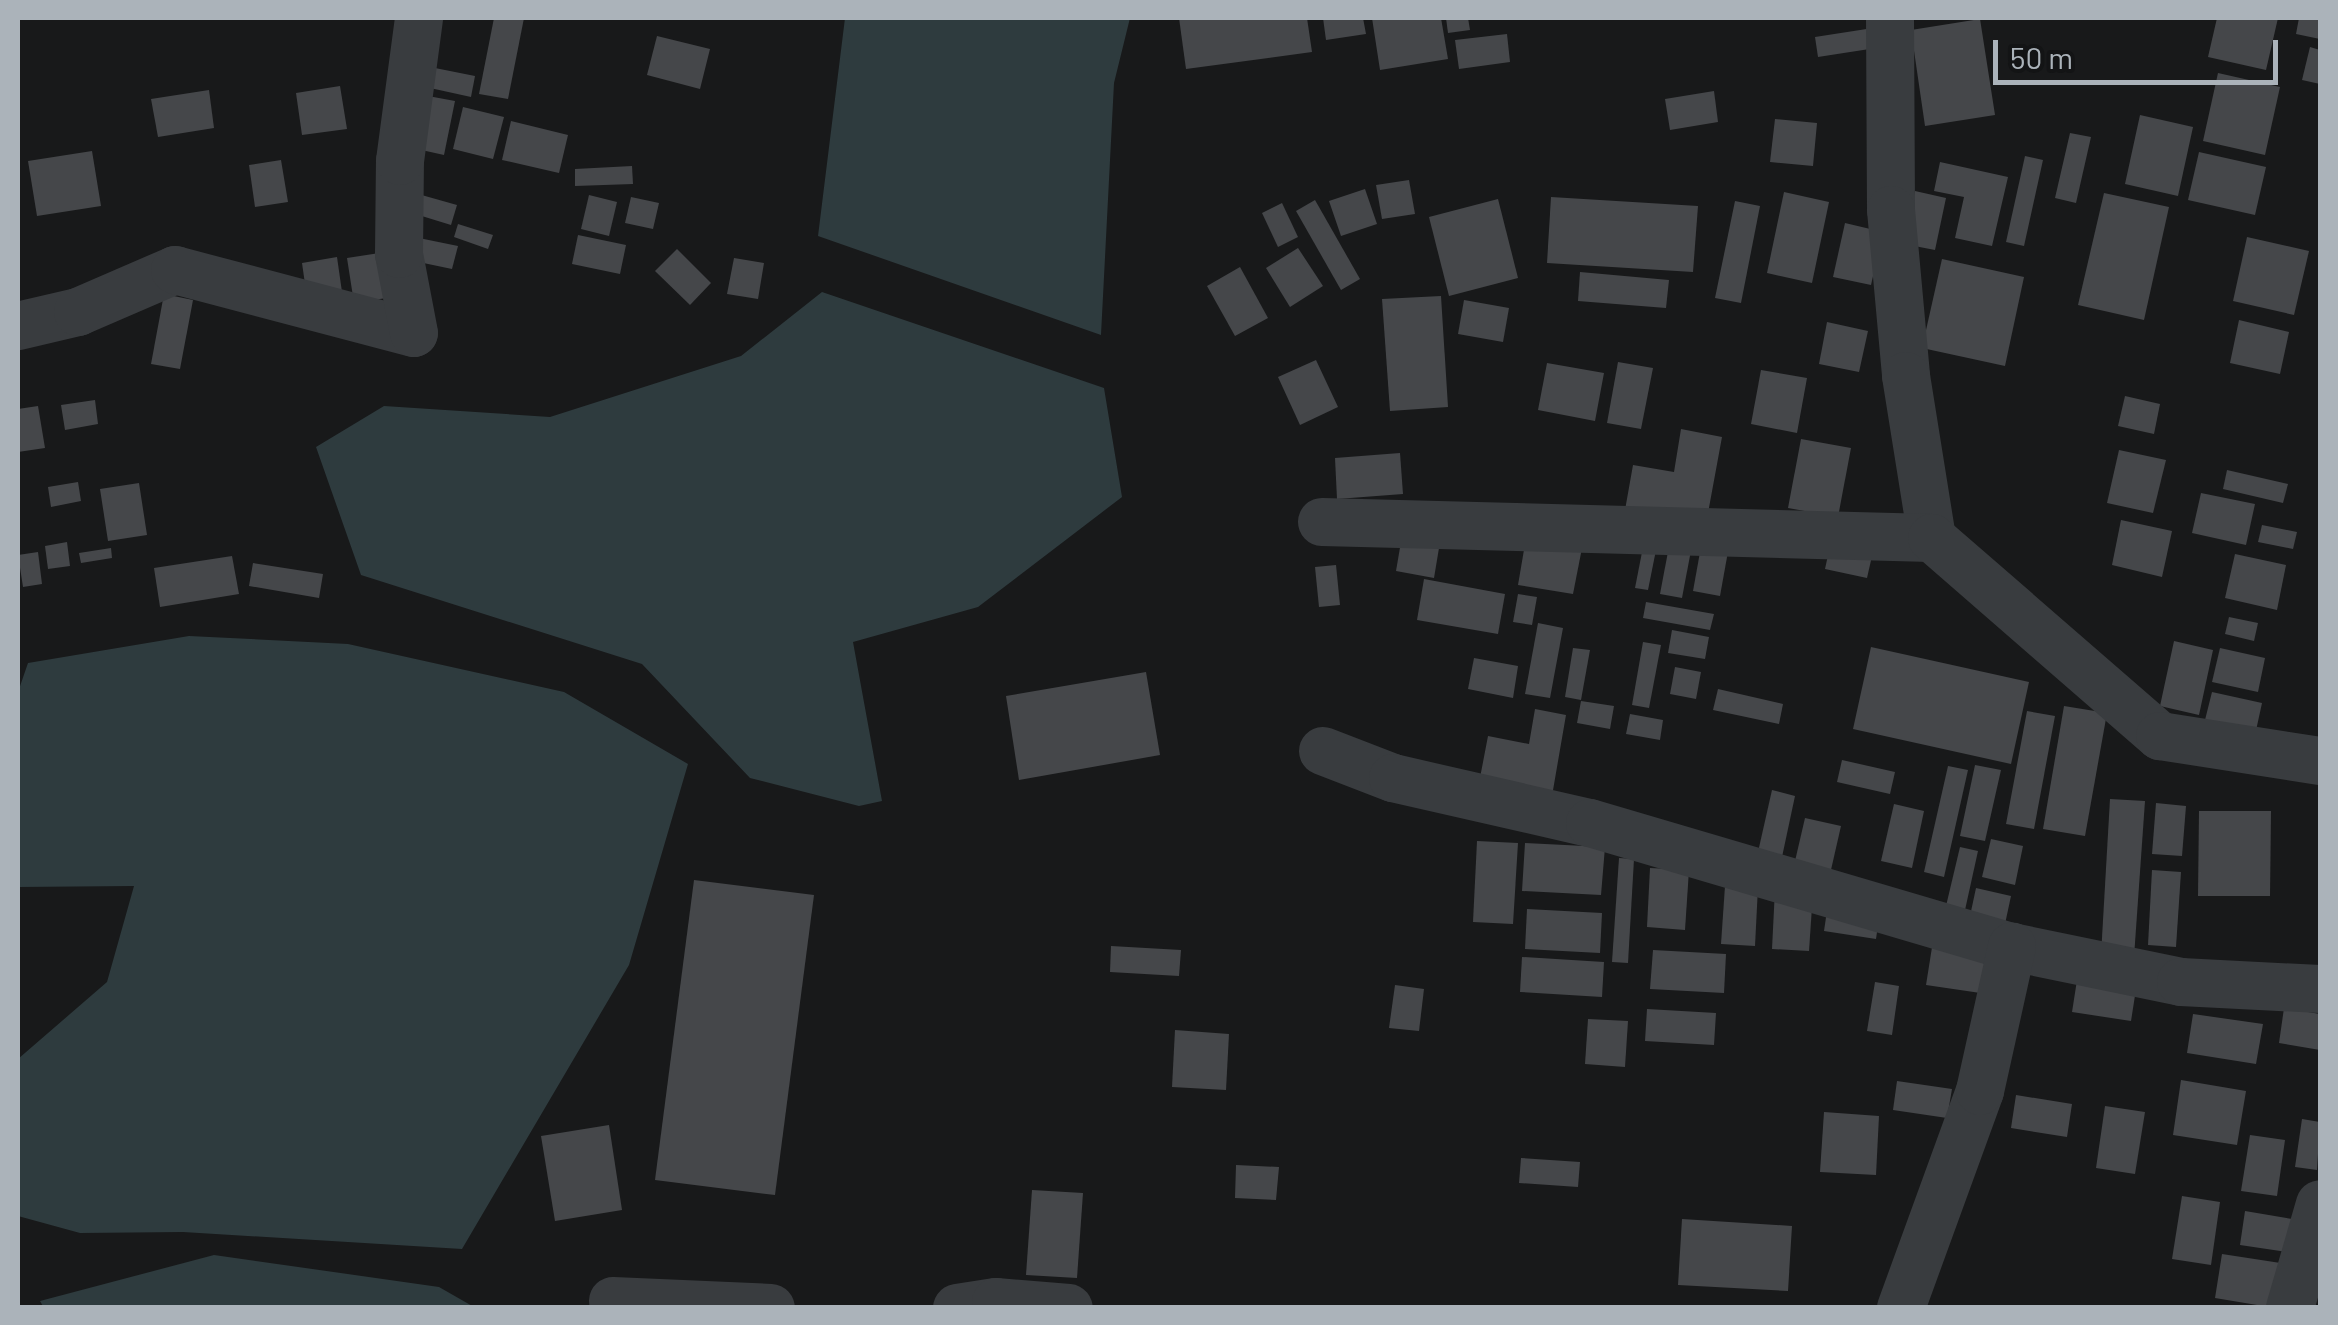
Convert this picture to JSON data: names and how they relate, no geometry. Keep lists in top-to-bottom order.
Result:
{
  "scale_bar": "50 m"
}
